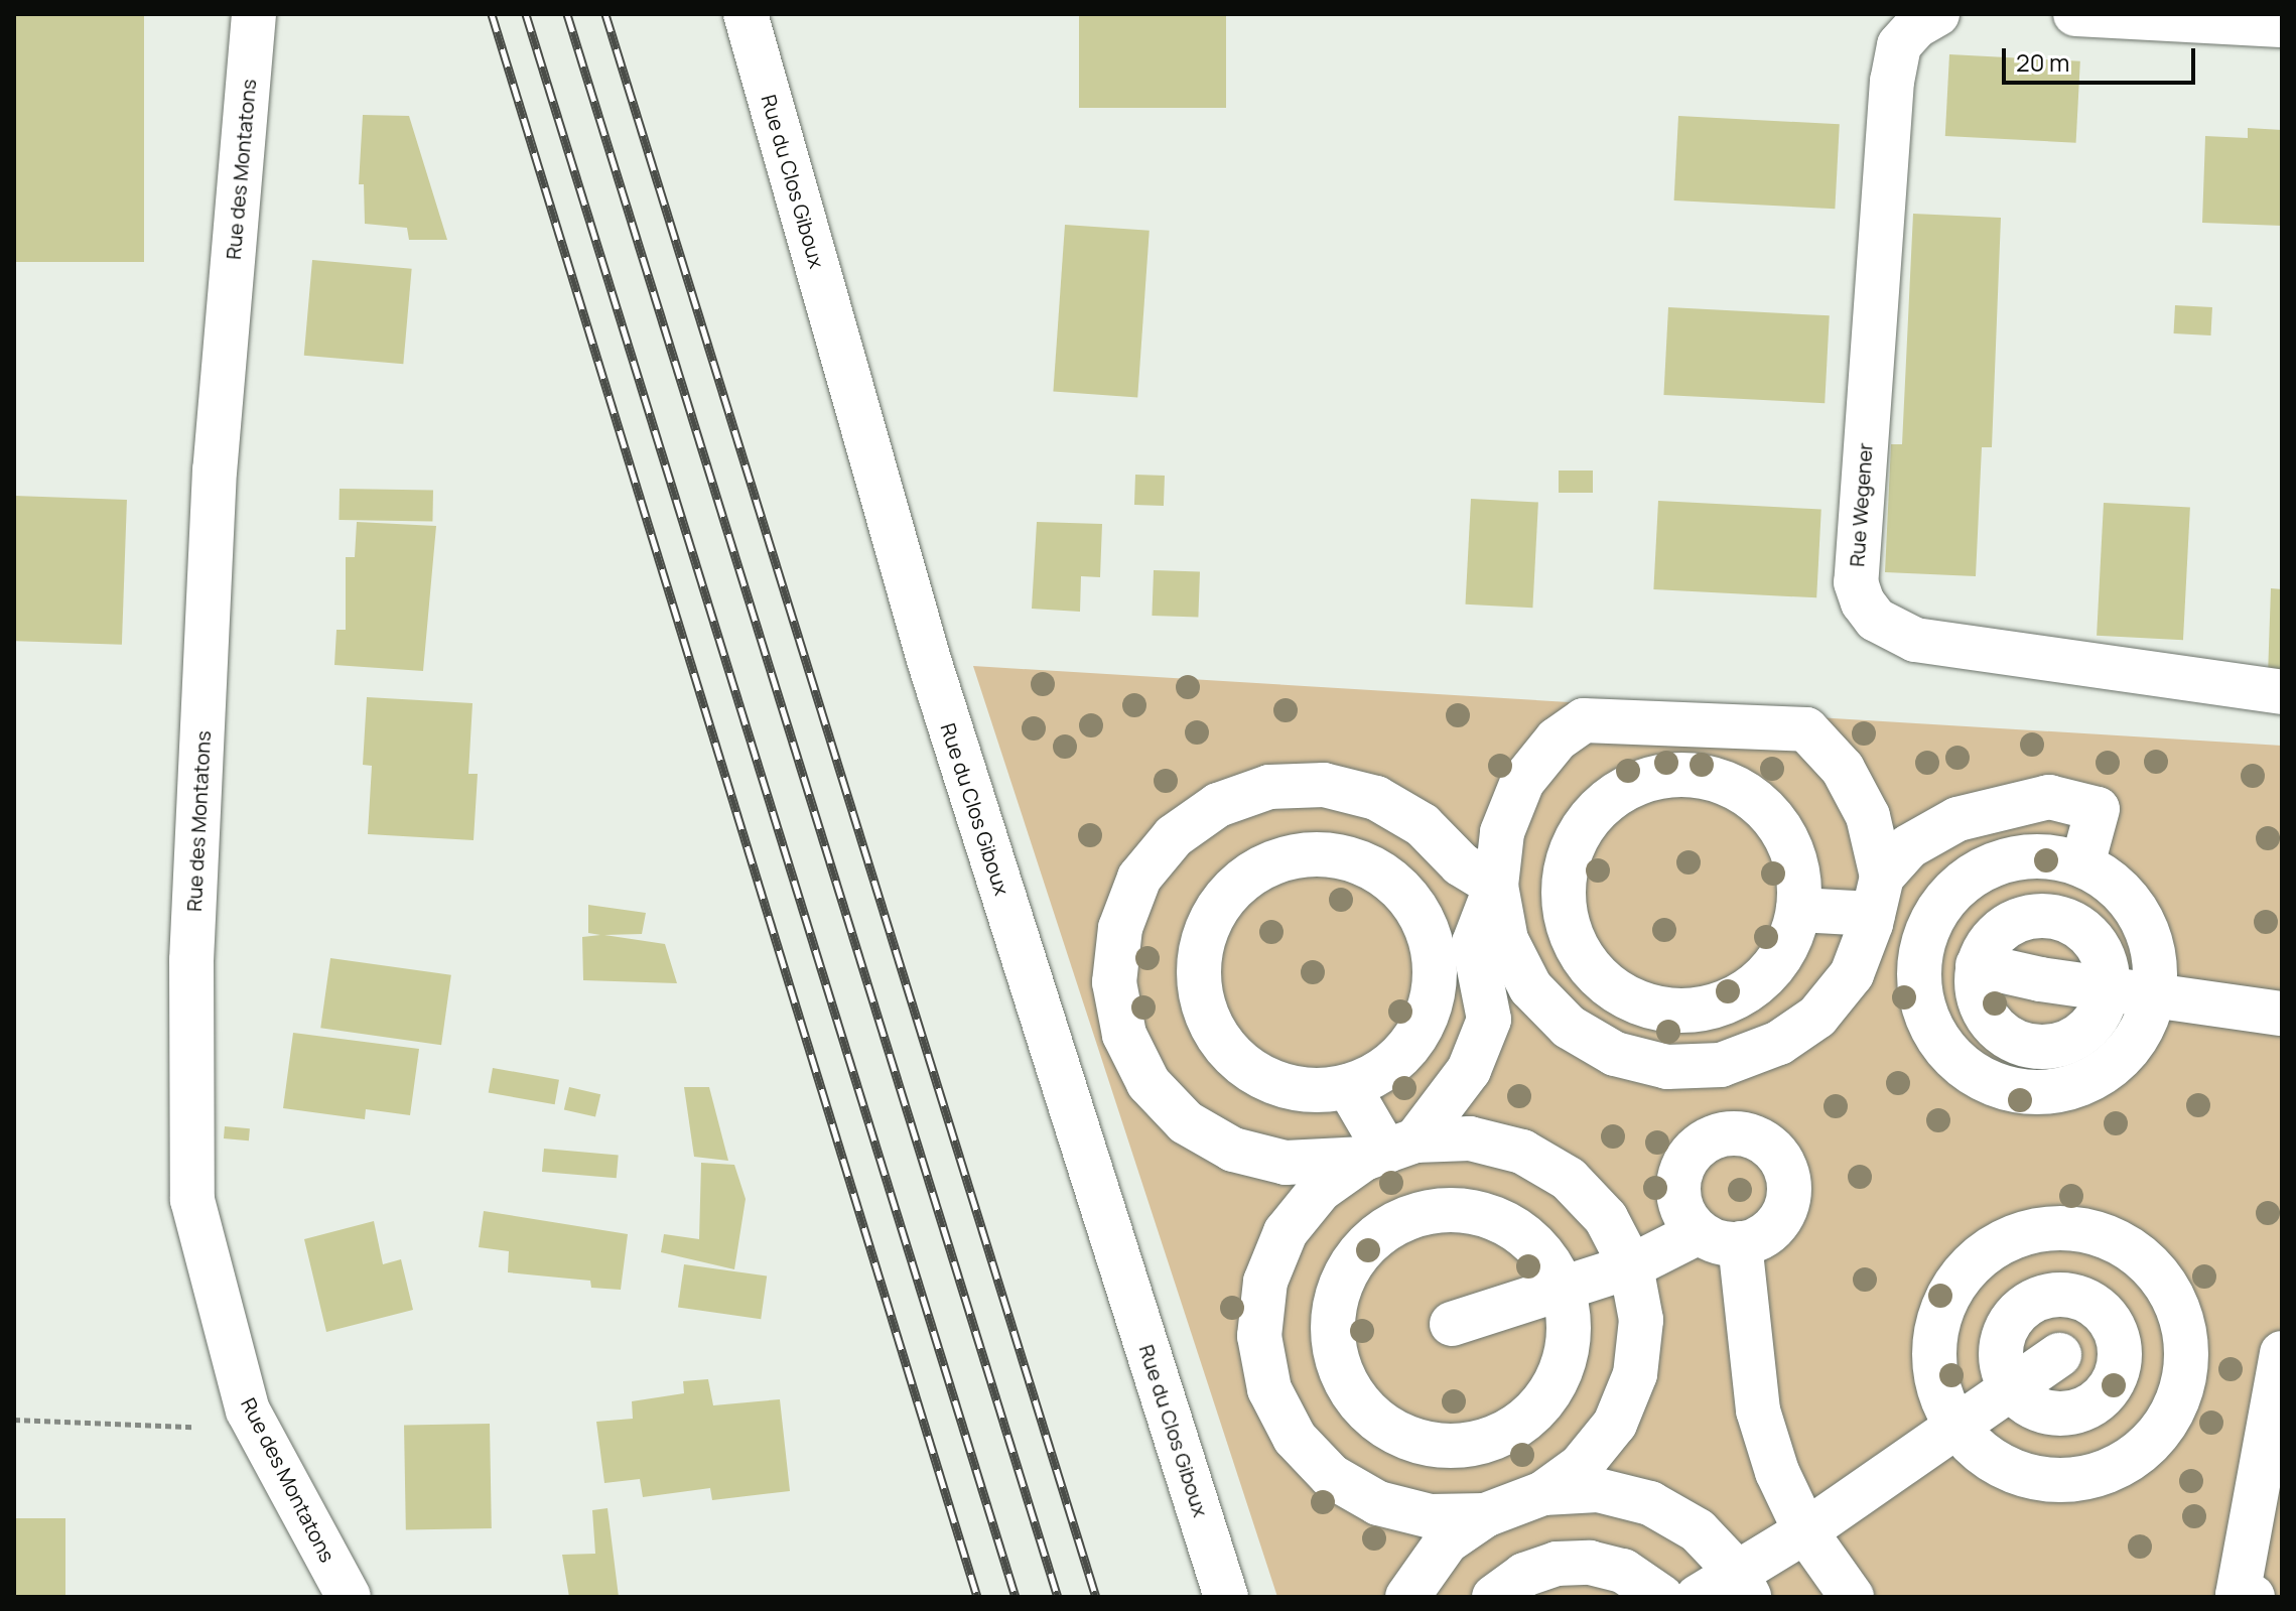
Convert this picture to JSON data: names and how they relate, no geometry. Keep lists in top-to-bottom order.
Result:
{
  "streets": {
    "street": ["Rue des Montatons", "Rue du Clos Giboux", "Rue Wegener"]
  },
  "scale_bar": "20 m"
}
